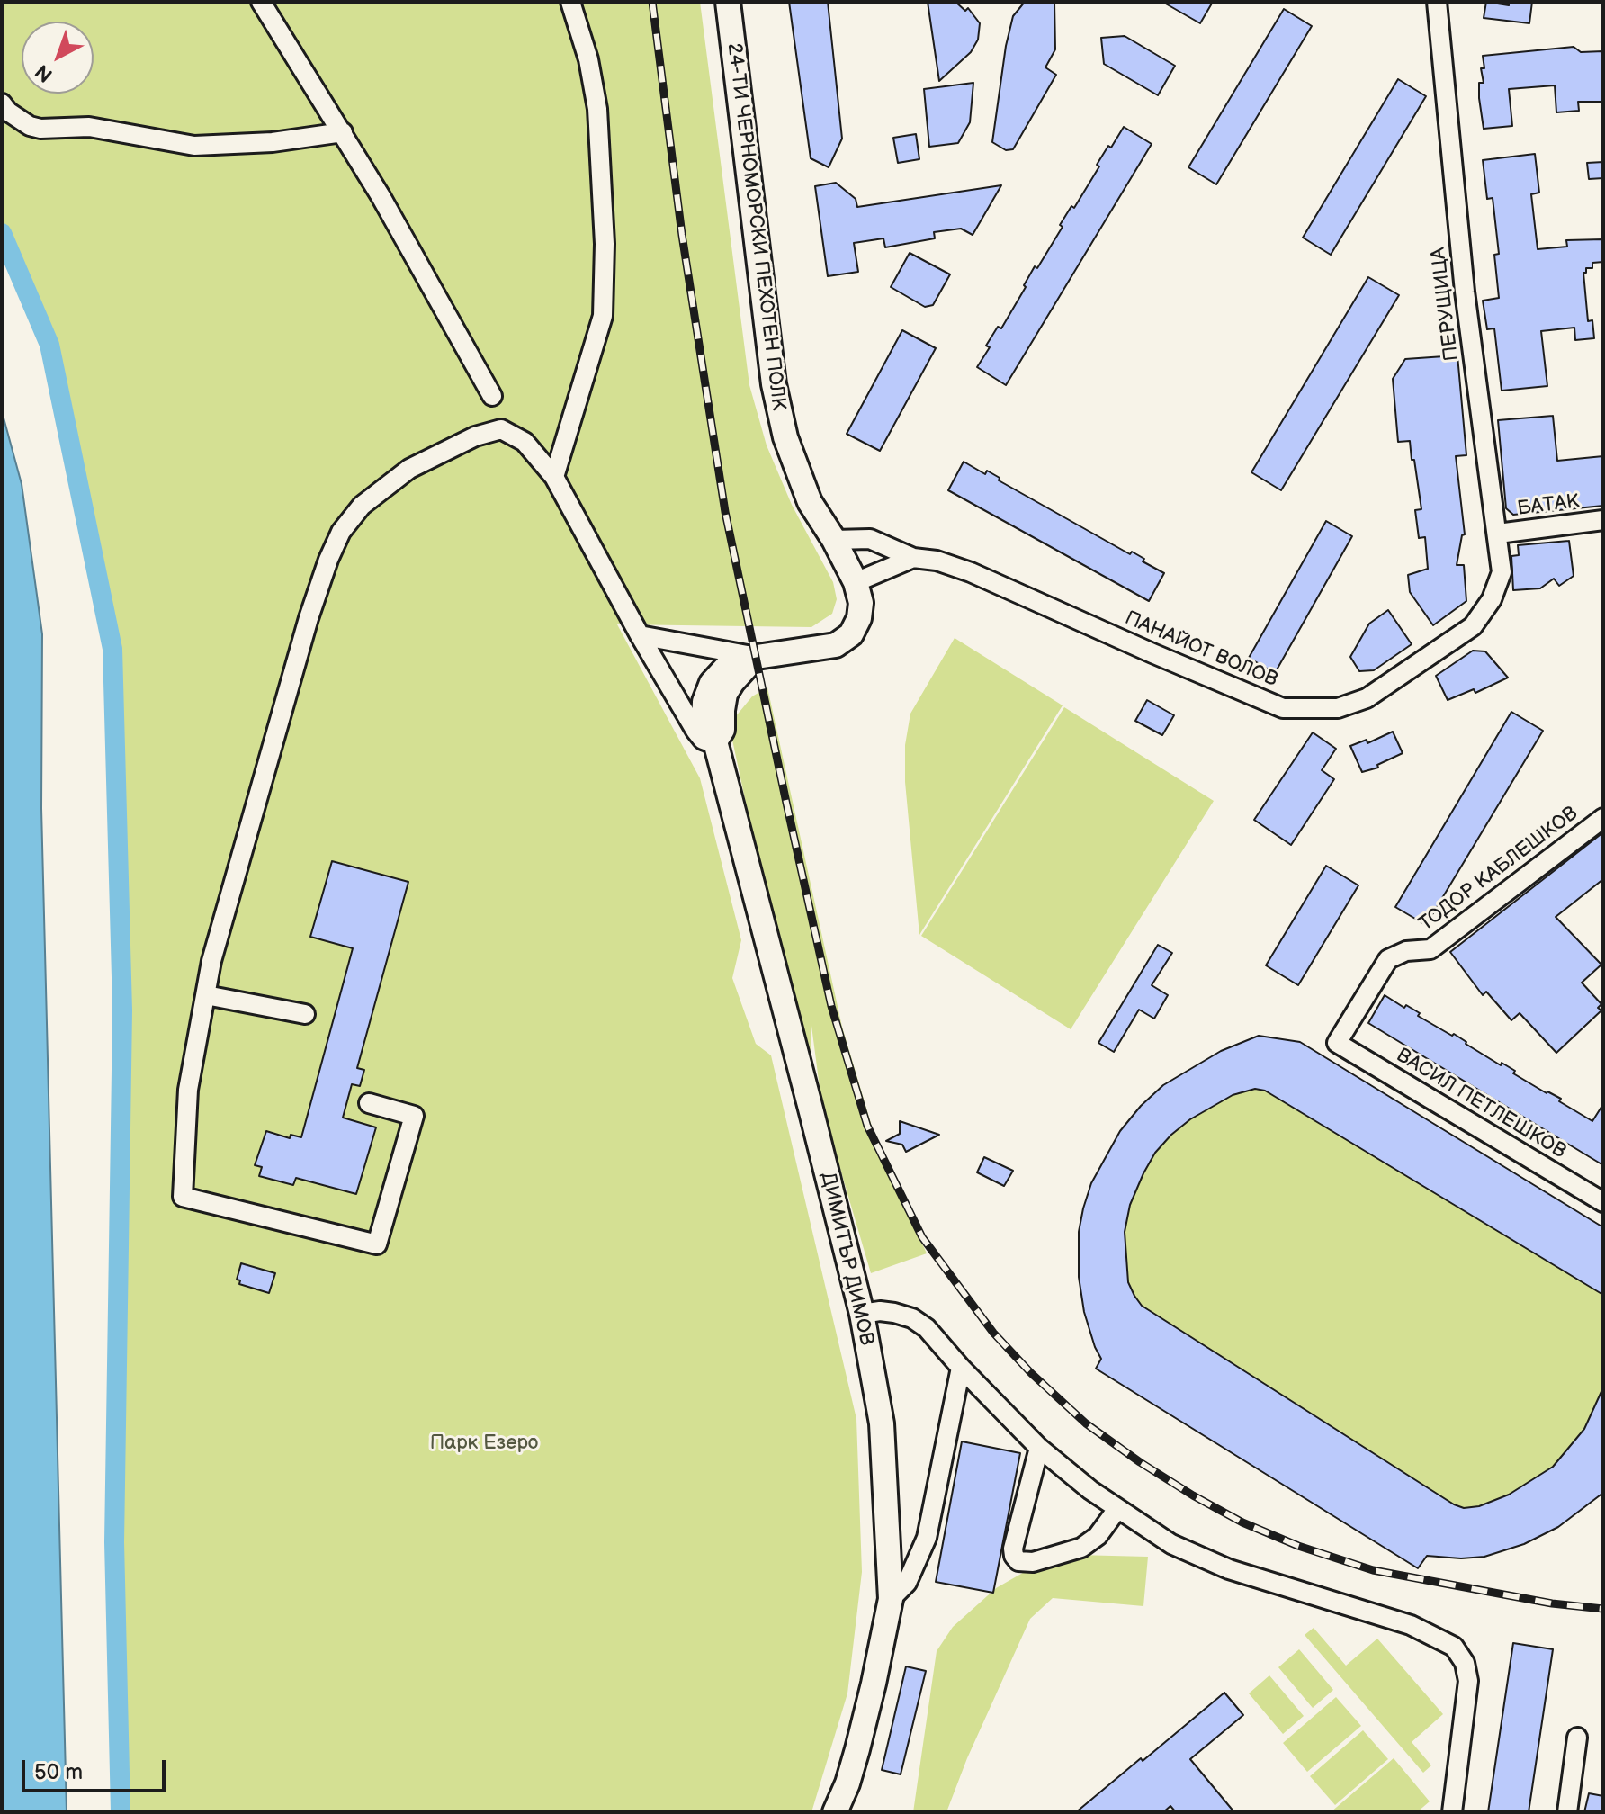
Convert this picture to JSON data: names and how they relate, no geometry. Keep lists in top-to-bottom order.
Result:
{
  "streets": {
    "main road": ["24-ТИ ЧЕРНОМОРСКИ ПЕХОТЕН ПОЛК", "ДИМИТЪР ДИМОВ"],
    "street": [
      "ПЕРУЩИЦА",
      "БАТАК",
      "ПАНАЙОТ ВОЛОВ",
      "ТОДОР КАБЛЕШКОВ",
      "ВАСИЛ ПЕТЛЕШКОВ"
    ]
  },
  "crossings": [
    ["24-ТИ ЧЕРНОМОРСКИ ПЕХОТЕН ПОЛК", "ПАНАЙОТ ВОЛОВ"],
    ["24-ТИ ЧЕРНОМОРСКИ ПЕХОТЕН ПОЛК", "ДИМИТЪР ДИМОВ"],
    ["ПЕРУЩИЦА", "БАТАК"],
    ["ПЕРУЩИЦА", "ПАНАЙОТ ВОЛОВ"],
    ["ТОДОР КАБЛЕШКОВ", "ВАСИЛ ПЕТЛЕШКОВ"]
  ],
  "parks": ["Парк Езеро"],
  "scale_bar": "50 m",
  "north": "bottom left"
}
